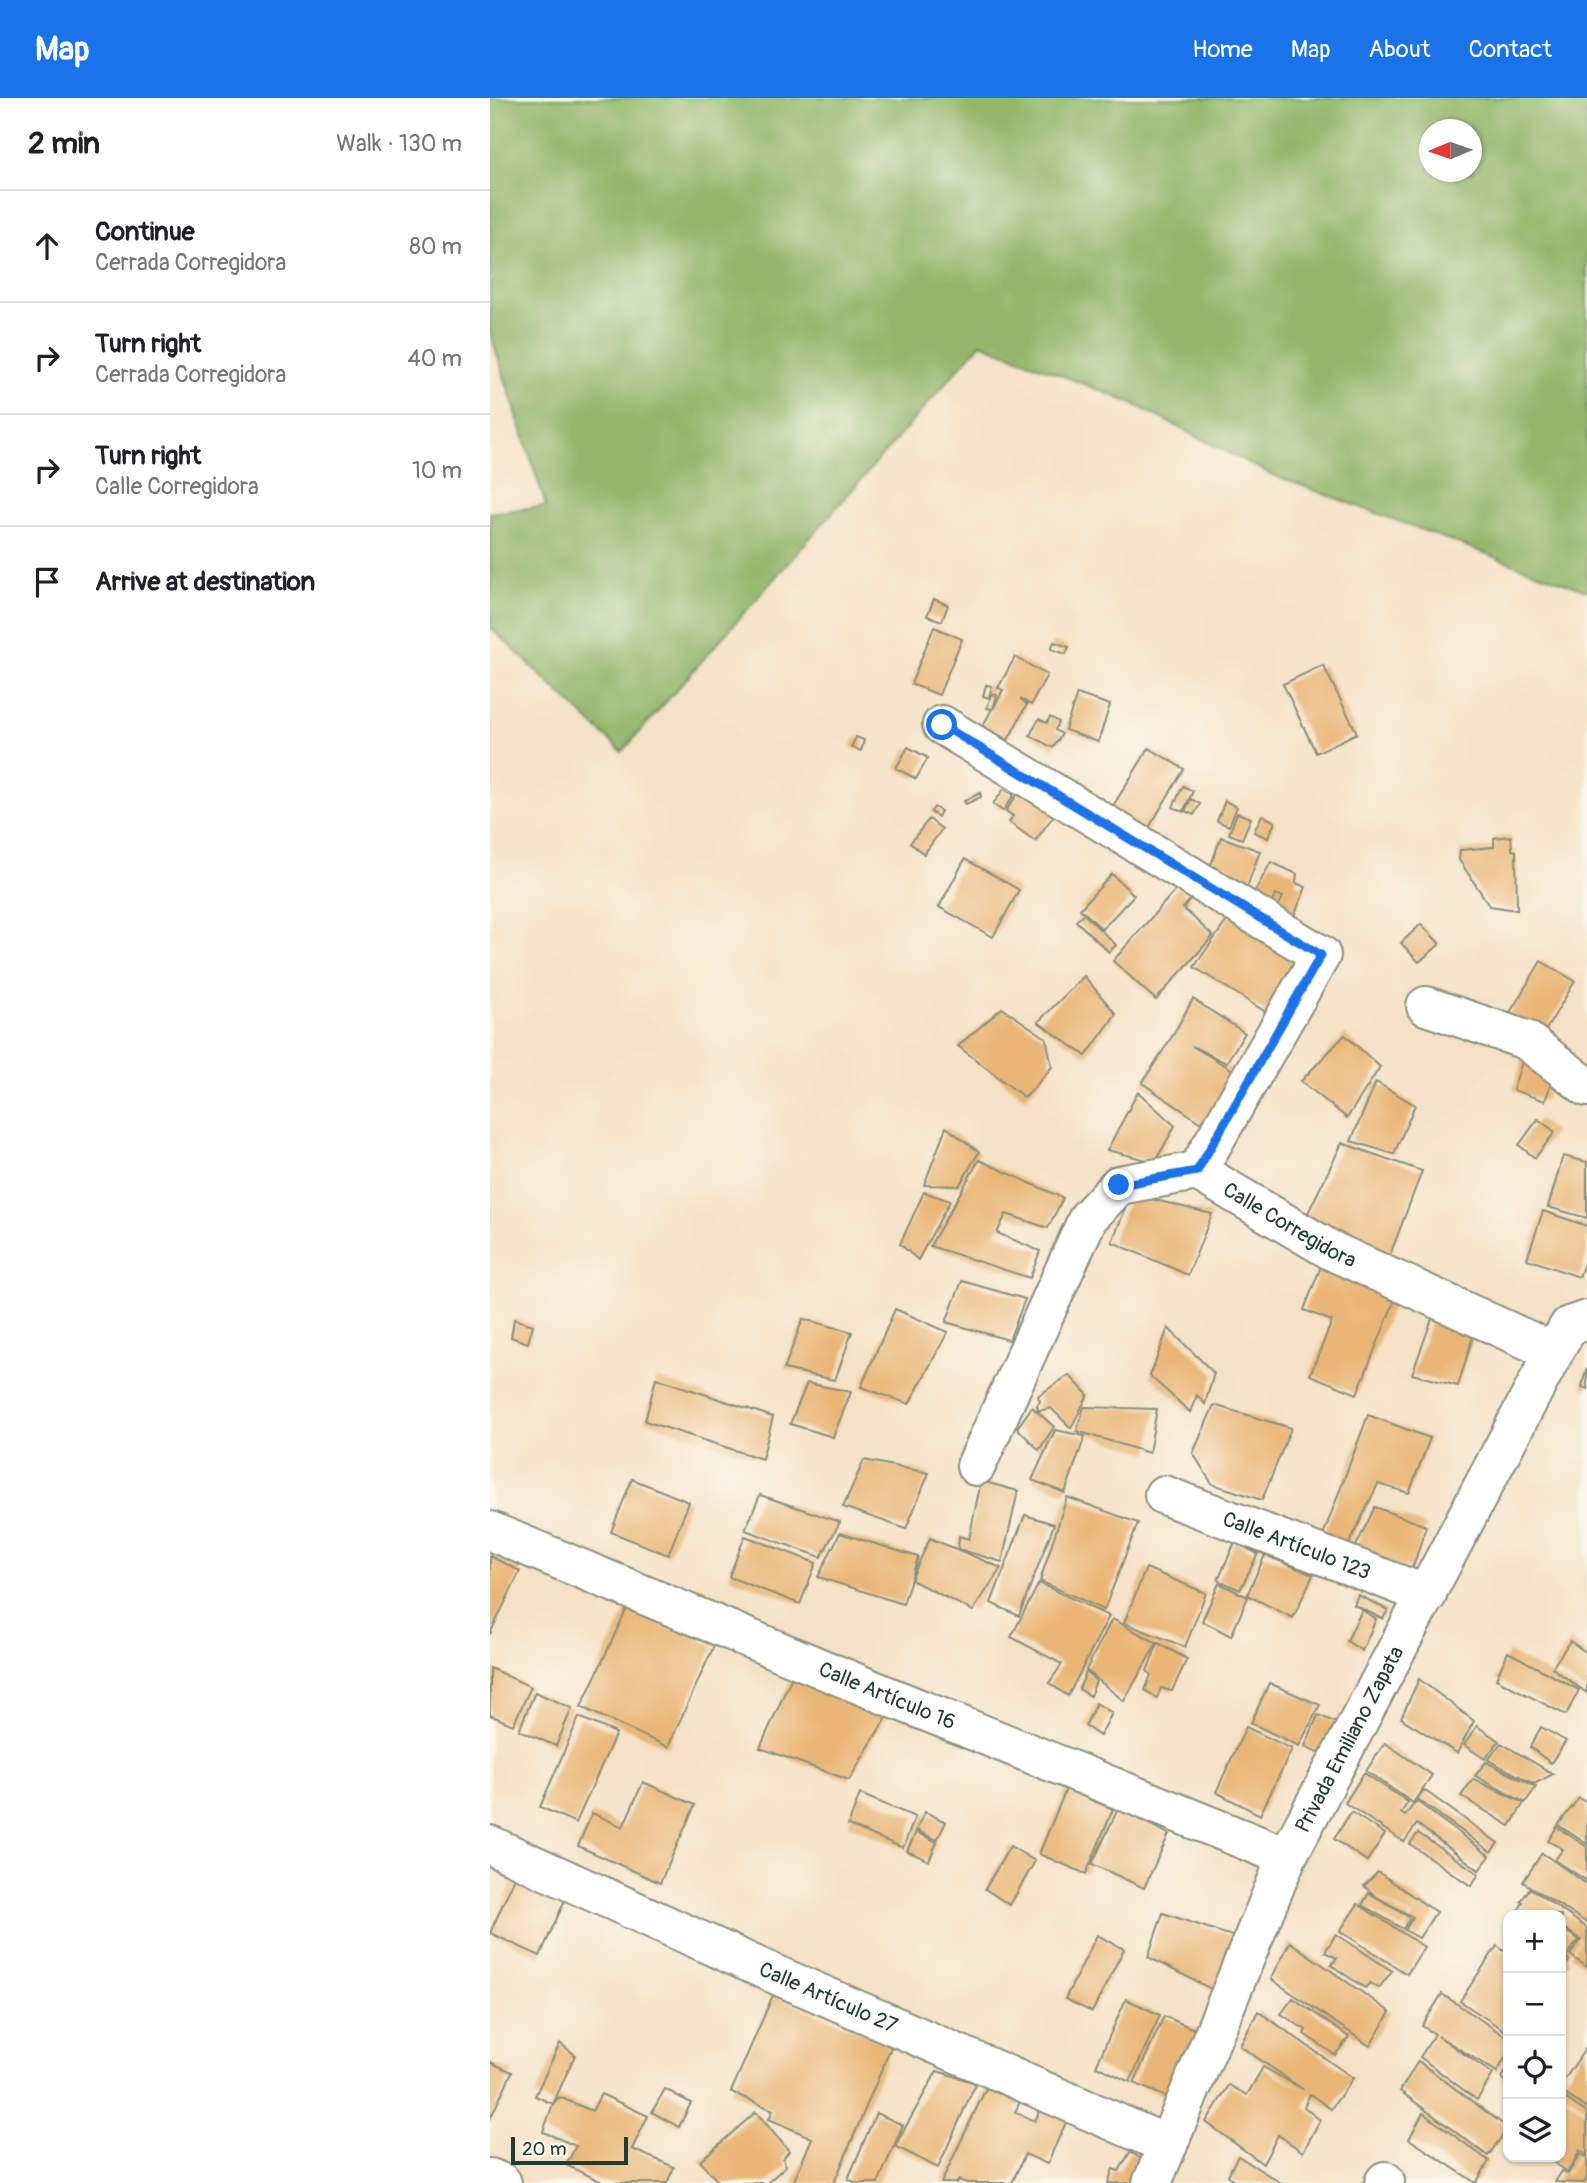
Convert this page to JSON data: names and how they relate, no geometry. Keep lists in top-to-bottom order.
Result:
{
  "streets": {
    "street": [
      "Calle Corregidora",
      "Calle Artículo 123",
      "Calle Artículo 16",
      "Privada Emiliano Zapata",
      "Calle Artículo 27"
    ]
  },
  "crossings": [
    ["Calle Corregidora", "Privada Emiliano Zapata"],
    ["Calle Artículo 123", "Privada Emiliano Zapata"],
    ["Calle Artículo 16", "Privada Emiliano Zapata"],
    ["Privada Emiliano Zapata", "Calle Artículo 27"]
  ],
  "scale_bar": "20 m",
  "north": "left",
  "page": {
    "header": "Map",
    "nav": [
      "Home",
      "Map",
      "About",
      "Contact"
    ],
    "heading": ["2 min", "Walk · 130 m"],
    "list": [
      ["Continue", "Cerrada Corregidora", "80 m"],
      ["Turn right", "Cerrada Corregidora", "40 m"],
      ["Turn right", "Calle Corregidora", "10 m"],
      "Arrive at destination"
    ],
    "map_buttons": ["+", "−"],
    "scale": "20 m"
  }
}
